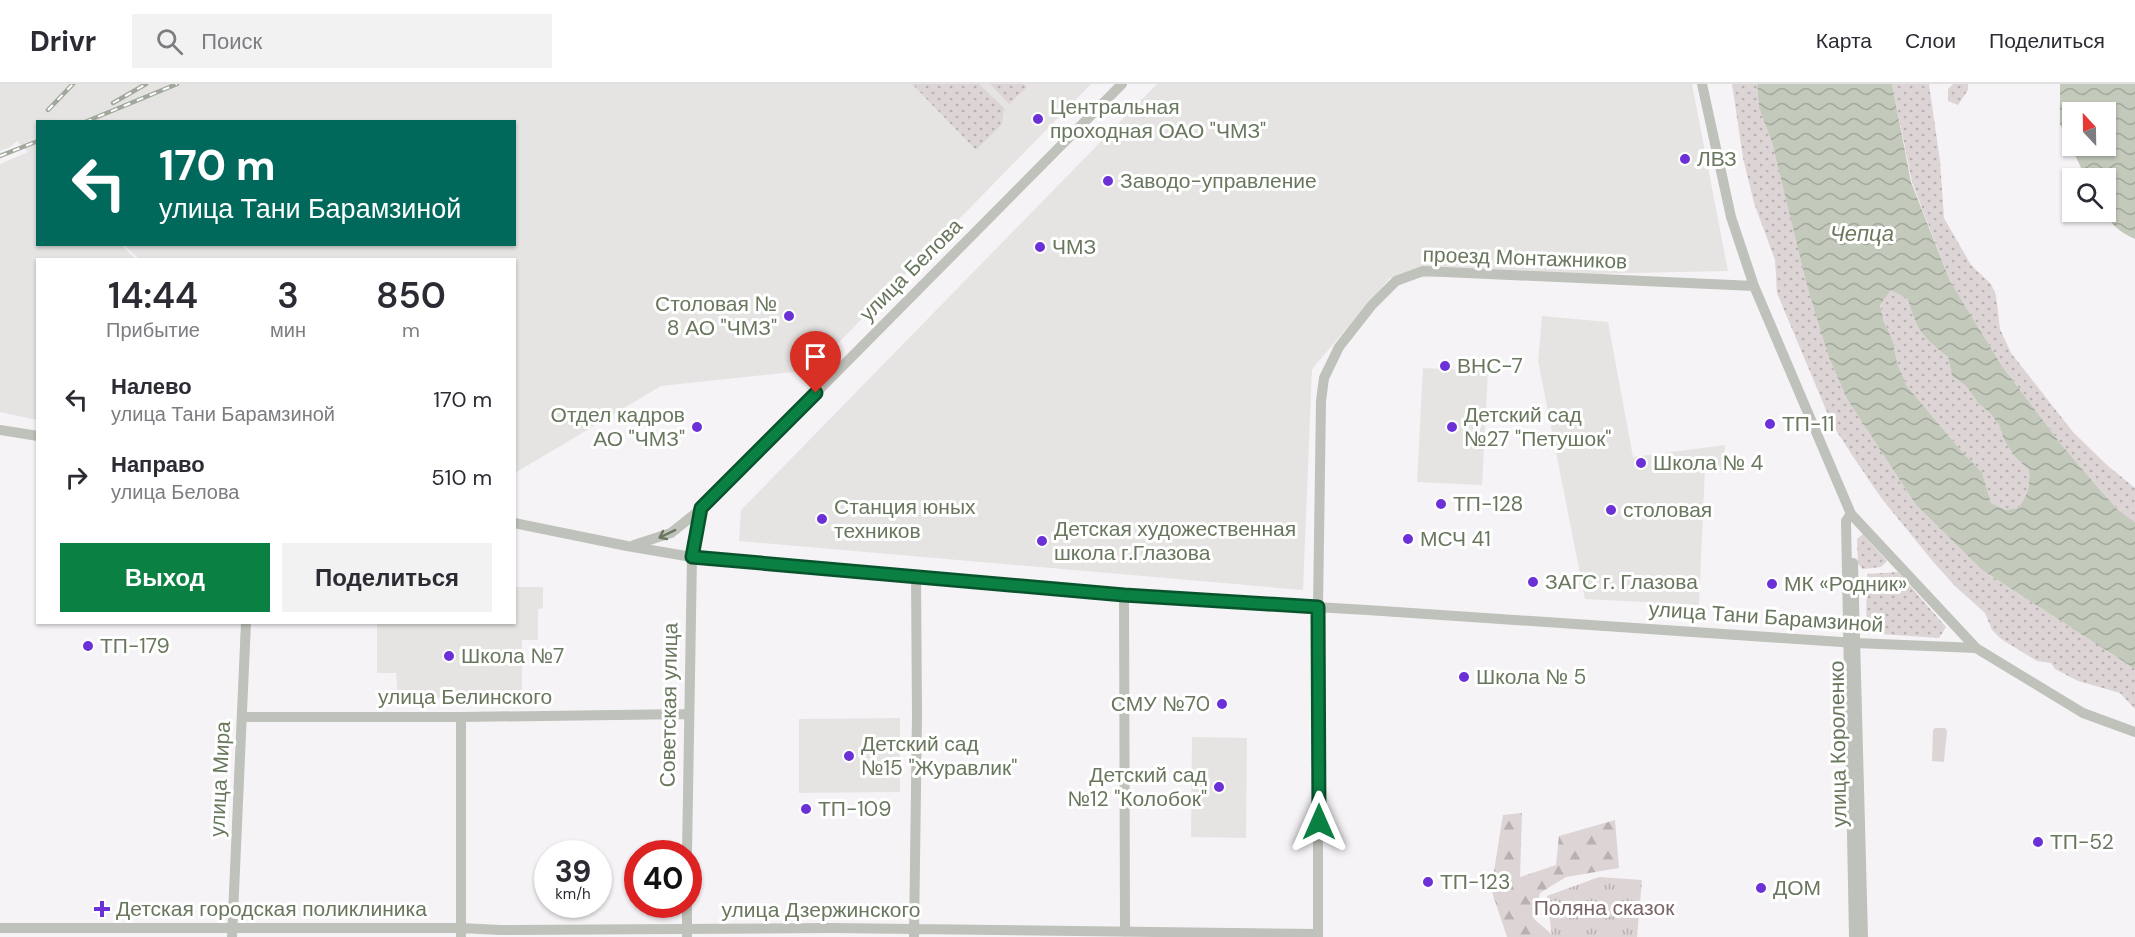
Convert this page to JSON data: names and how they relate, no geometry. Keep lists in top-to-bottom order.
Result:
{
  "streets": {
    "street": [
      "проезд Монтажников",
      "улица Белова",
      "улица Тани Барамзиной",
      "улица Белинского",
      "Советская улица",
      "улица Короленко",
      "улица Мира",
      "улица Дзержинского"
    ]
  },
  "crossings": [
    ["проезд Монтажников", "улица Тани Барамзиной"],
    ["проезд Монтажников", "улица Дзержинского"],
    ["улица Белова", "улица Тани Барамзиной"],
    ["улица Тани Барамзиной", "Советская улица"],
    ["улица Тани Барамзиной", "улица Короленко"],
    ["улица Белинского", "Советская улица"],
    ["улица Белинского", "улица Мира"],
    ["улица Мира", "улица Дзержинского"]
  ],
  "water": ["Чепца"],
  "parks": ["Поляна сказок"],
  "places": {
    "other": [
      "Центральная проходная ОАО \"ЧМЗ\"",
      "ЛВЗ",
      "Заводо-управление",
      "ЧМЗ",
      "Столовая № 8 АО \"ЧМЗ\"",
      "ВНС-7",
      "ТП-11",
      "Отдел кадров АО \"ЧМЗ\"",
      "Детский сад №27 \"Петушок\"",
      "Школа № 4",
      "ТП-128",
      "столовая",
      "Станция юных техников",
      "МСЧ 41",
      "Детская художественная школа г.Глазова",
      "ЗАГС г. Глазова",
      "МК «Родник»",
      "ТП-179",
      "Школа №7",
      "Школа № 5",
      "СМУ №70",
      "Детский сад №15 \"Журавлик\"",
      "Детский сад №12 \"Колобок\"",
      "ТП-109",
      "ТП-52",
      "ТП-123",
      "ДОМ"
    ],
    "health": ["Детская городская поликлиника"]
  },
  "north": "top",
  "page": {
    "header": "Drivr",
    "search": "Поиск",
    "nav": ["Карта", "Слои", "Поделиться"],
    "turn": ["170 m", "улица Тани Барамзиной"],
    "eta": [
      "14:44",
      "Прибытие",
      "3",
      "мин",
      "850",
      "m"
    ],
    "list": [
      {
        "name": "Налево",
        "note": "улица Тани Барамзиной",
        "value": "170 m"
      },
      {
        "name": "Направо",
        "note": "улица Белова",
        "value": "510 m"
      }
    ],
    "buttons": ["Выход", "Поделиться"],
    "speed": "39 km/h",
    "limit": "40"
  }
}
